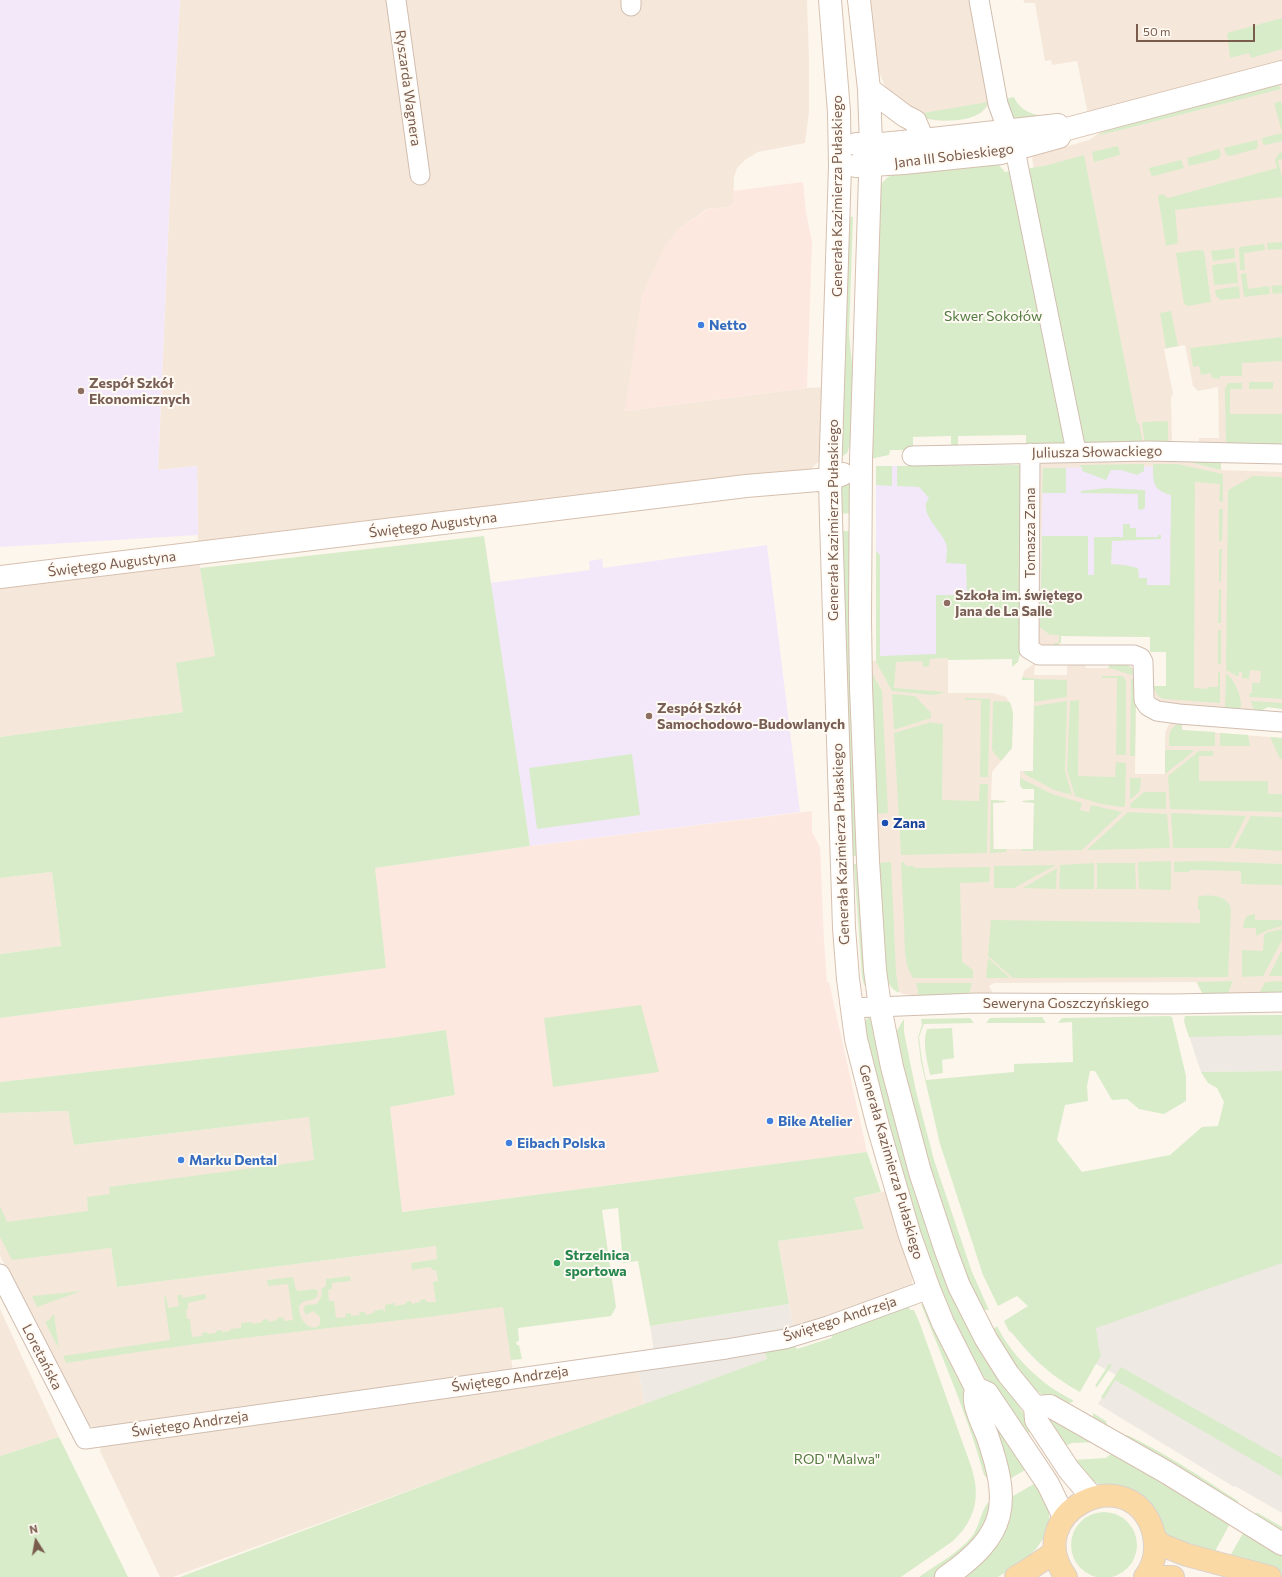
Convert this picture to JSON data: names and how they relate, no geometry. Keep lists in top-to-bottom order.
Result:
{
  "streets": {
    "main road": ["Jana III Sobieskiego", "Generała Kazimierza Pułaskiego", "Świętego Augustyna"],
    "street": [
      "Ryszarda Wagnera",
      "Juliusza Słowackiego",
      "Tomasza Zana",
      "Seweryna Goszczyńskiego",
      "Świętego Andrzeja",
      "Loretańska"
    ]
  },
  "crossings": [
    ["Jana III Sobieskiego", "Generała Kazimierza Pułaskiego"],
    ["Generała Kazimierza Pułaskiego", "Świętego Augustyna"],
    ["Generała Kazimierza Pułaskiego", "Seweryna Goszczyńskiego"],
    ["Generała Kazimierza Pułaskiego", "Świętego Andrzeja"],
    ["Juliusza Słowackiego", "Tomasza Zana"],
    ["Świętego Andrzeja", "Loretańska"]
  ],
  "parks": ["Skwer Sokołów", "ROD \"Malwa\""],
  "places": [
    "Netto",
    "Zespół Szkół Ekonomicznych",
    "Szkoła im. świętego Jana de La Salle",
    "Zespół Szkół Samochodowo-Budowlanych",
    "Zana",
    "Bike Atelier",
    "Eibach Polska",
    "Marku Dental",
    "Strzelnica sportowa"
  ],
  "scale_bar": "50 m",
  "north": "top"
}
